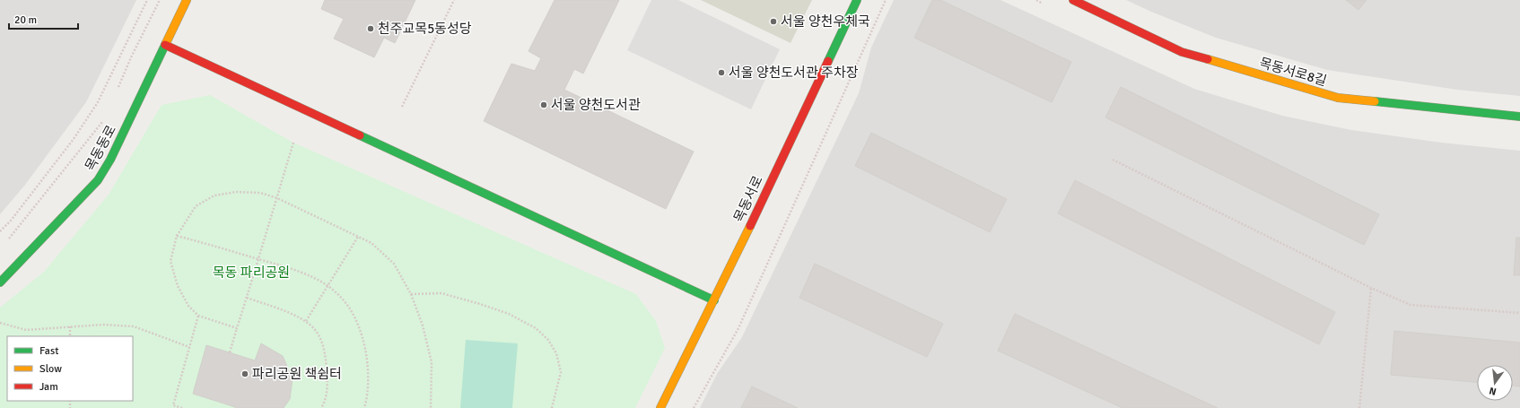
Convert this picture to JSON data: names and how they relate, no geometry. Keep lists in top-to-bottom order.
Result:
{
  "streets": {
    "street": ["목동서로8길", "목동동로", "목동서로"]
  },
  "parks": ["목동 파리공원"],
  "places": [
    "서울 양천우체국",
    "천주교목5동성당",
    "서울 양천도서관 주차장",
    "서울 양천도서관",
    "파리공원 책쉼터"
  ],
  "legend": ["Fast", "Slow", "Jam"],
  "scale_bar": "20 m",
  "north": "bottom"
}
